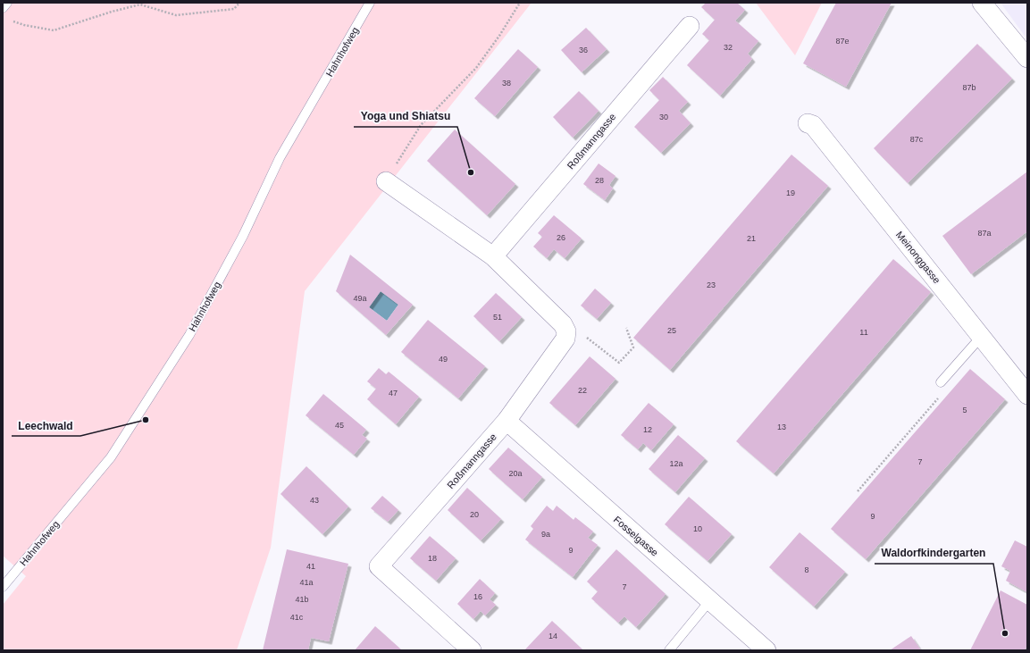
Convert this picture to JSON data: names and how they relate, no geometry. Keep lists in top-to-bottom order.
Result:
{
  "streets": {
    "street": ["Roßmanngasse", "Meinonggasse", "Fosselgasse"],
    "lane": ["Hahnhofweg"]
  },
  "crossings": [
    ["Roßmanngasse", "Fosselgasse"]
  ],
  "places": ["Yoga und Shiatsu", "Leechwald", "Waldorfkindergarten"],
  "house_numbers": [
    "87e",
    "32",
    "36",
    "38",
    "87b",
    "30",
    "87c",
    "28",
    "19",
    "87a",
    "26",
    "21",
    "23",
    "49a",
    "51",
    "25",
    "11",
    "49",
    "22",
    "47",
    "5",
    "45",
    "13",
    "12",
    "7",
    "12a",
    "20a",
    "43",
    "20",
    "9",
    "10",
    "9a",
    "9",
    "18",
    "41",
    "8",
    "41a",
    "7",
    "16",
    "41b",
    "41c",
    "14"
  ]
}
